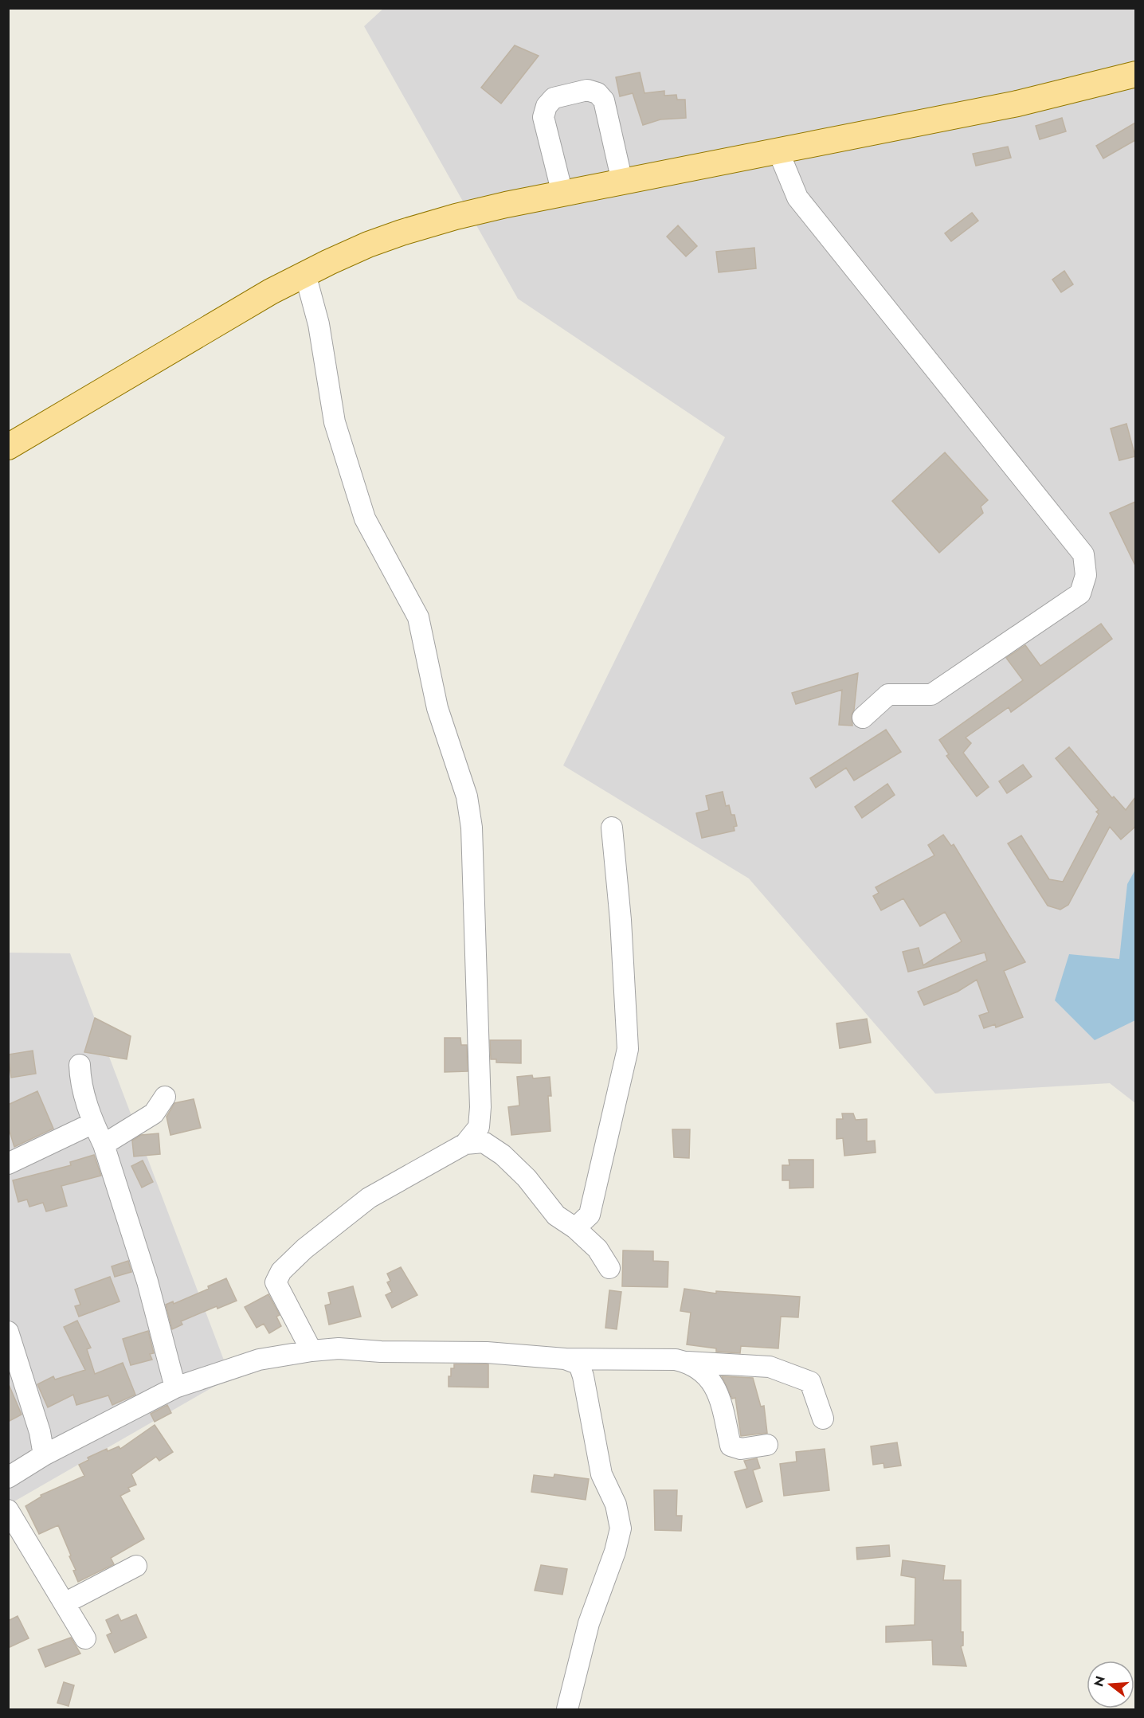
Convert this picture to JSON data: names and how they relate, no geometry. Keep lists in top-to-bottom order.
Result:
{
  "north": "left"
}
